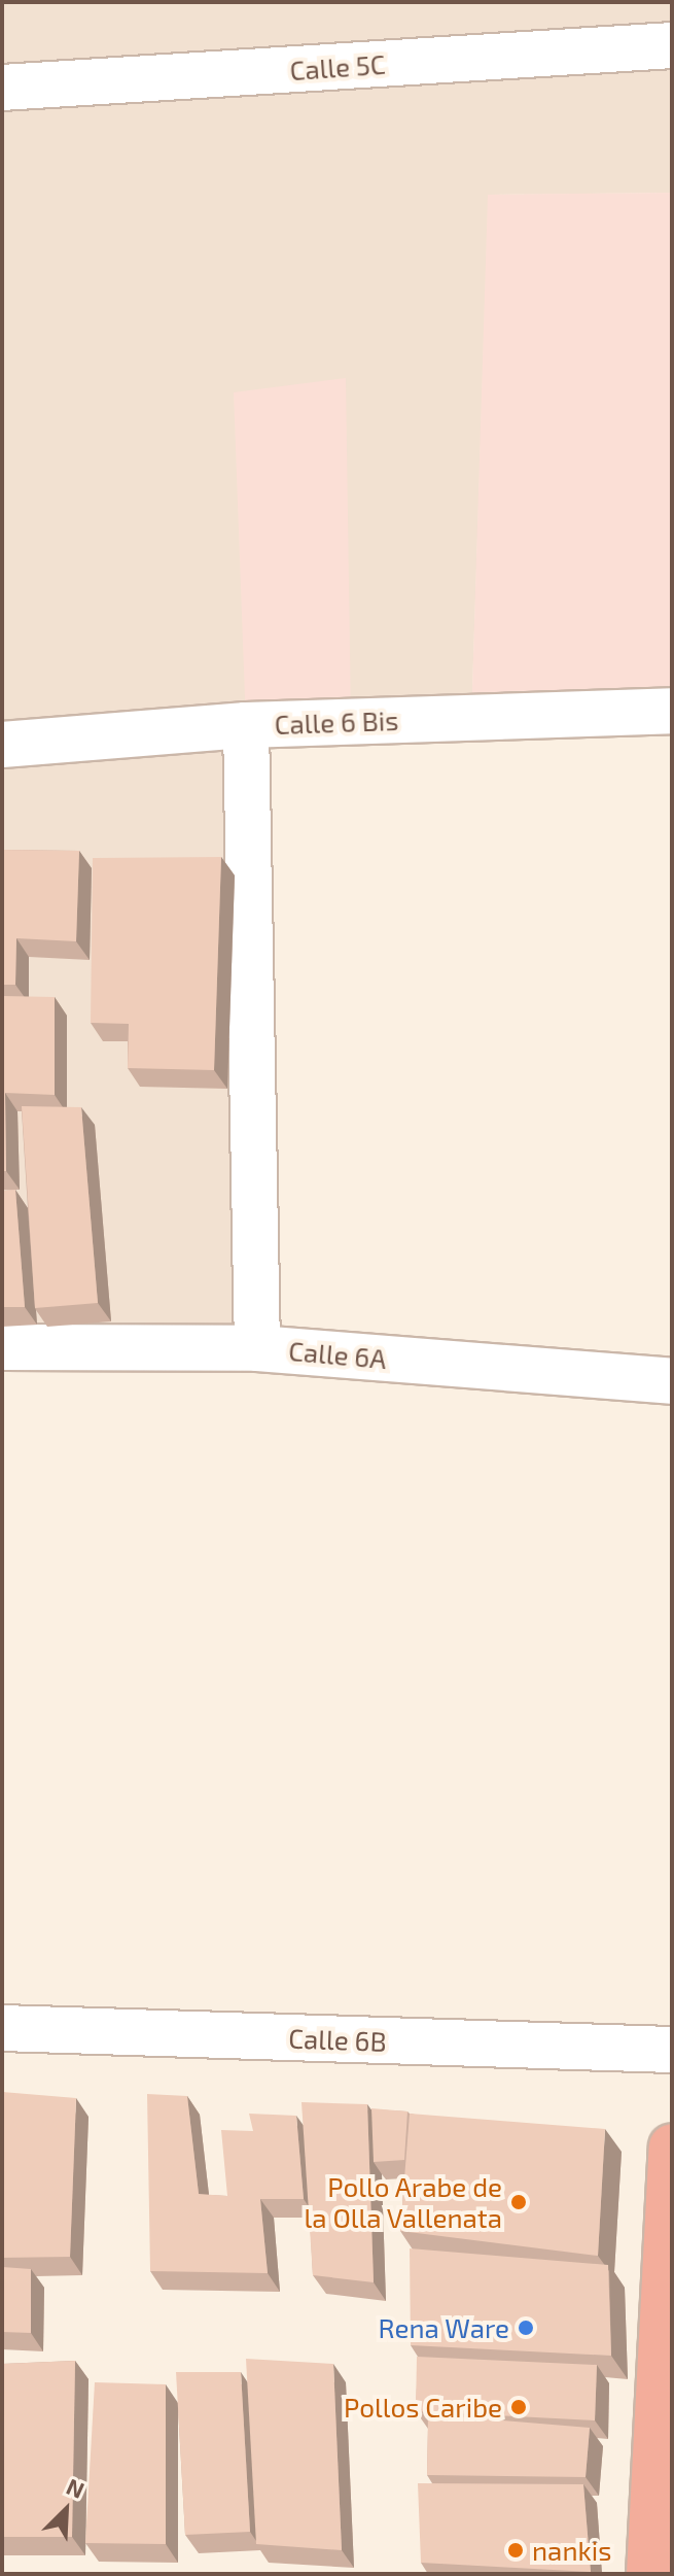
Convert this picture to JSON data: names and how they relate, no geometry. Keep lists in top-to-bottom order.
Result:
{
  "streets": {
    "street": [
      "Calle 5C",
      "Calle 6 Bis",
      "Calle 6A",
      "Calle 6B"
    ]
  },
  "places": [
    "Pollo Arabe de la Olla Vallenata",
    "Rena Ware",
    "Pollos Caribe",
    "nankis"
  ],
  "north": "top right"
}
